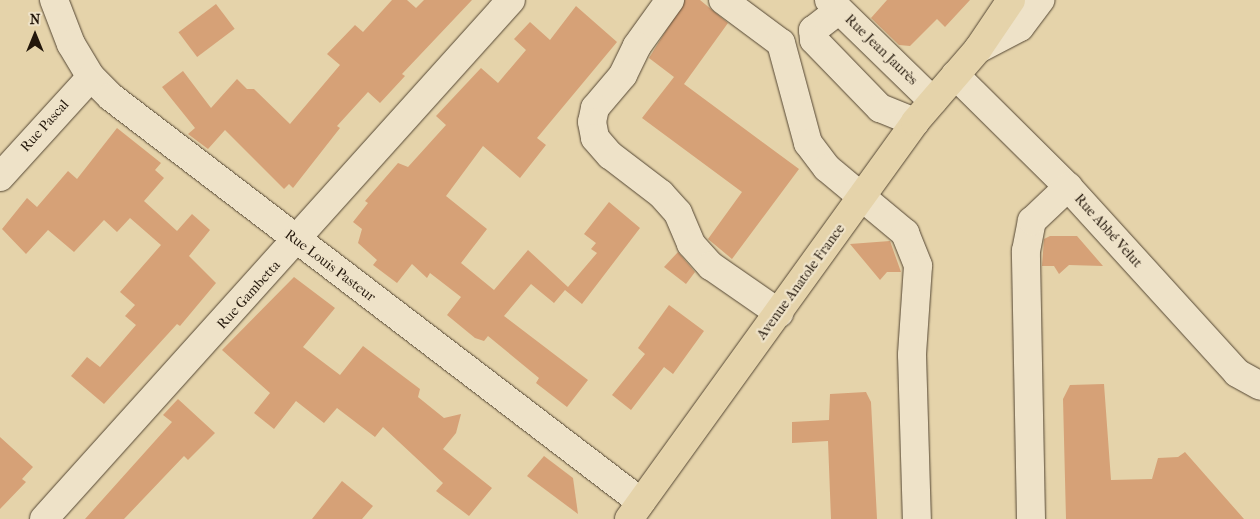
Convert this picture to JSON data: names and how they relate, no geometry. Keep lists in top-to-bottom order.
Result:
{
  "streets": {
    "main road": ["Avenue Anatole France"],
    "street": [
      "Rue Jean Jaurès",
      "Rue Pascal",
      "Rue Abbé Velut",
      "Rue Louis Pasteur",
      "Rue Gambetta"
    ]
  },
  "crossings": [
    ["Rue Jean Jaurès", "Avenue Anatole France"],
    ["Rue Pascal", "Rue Louis Pasteur"],
    ["Rue Abbé Velut", "Avenue Anatole France"],
    ["Rue Louis Pasteur", "Avenue Anatole France"],
    ["Rue Louis Pasteur", "Rue Gambetta"]
  ],
  "north": "top"
}
